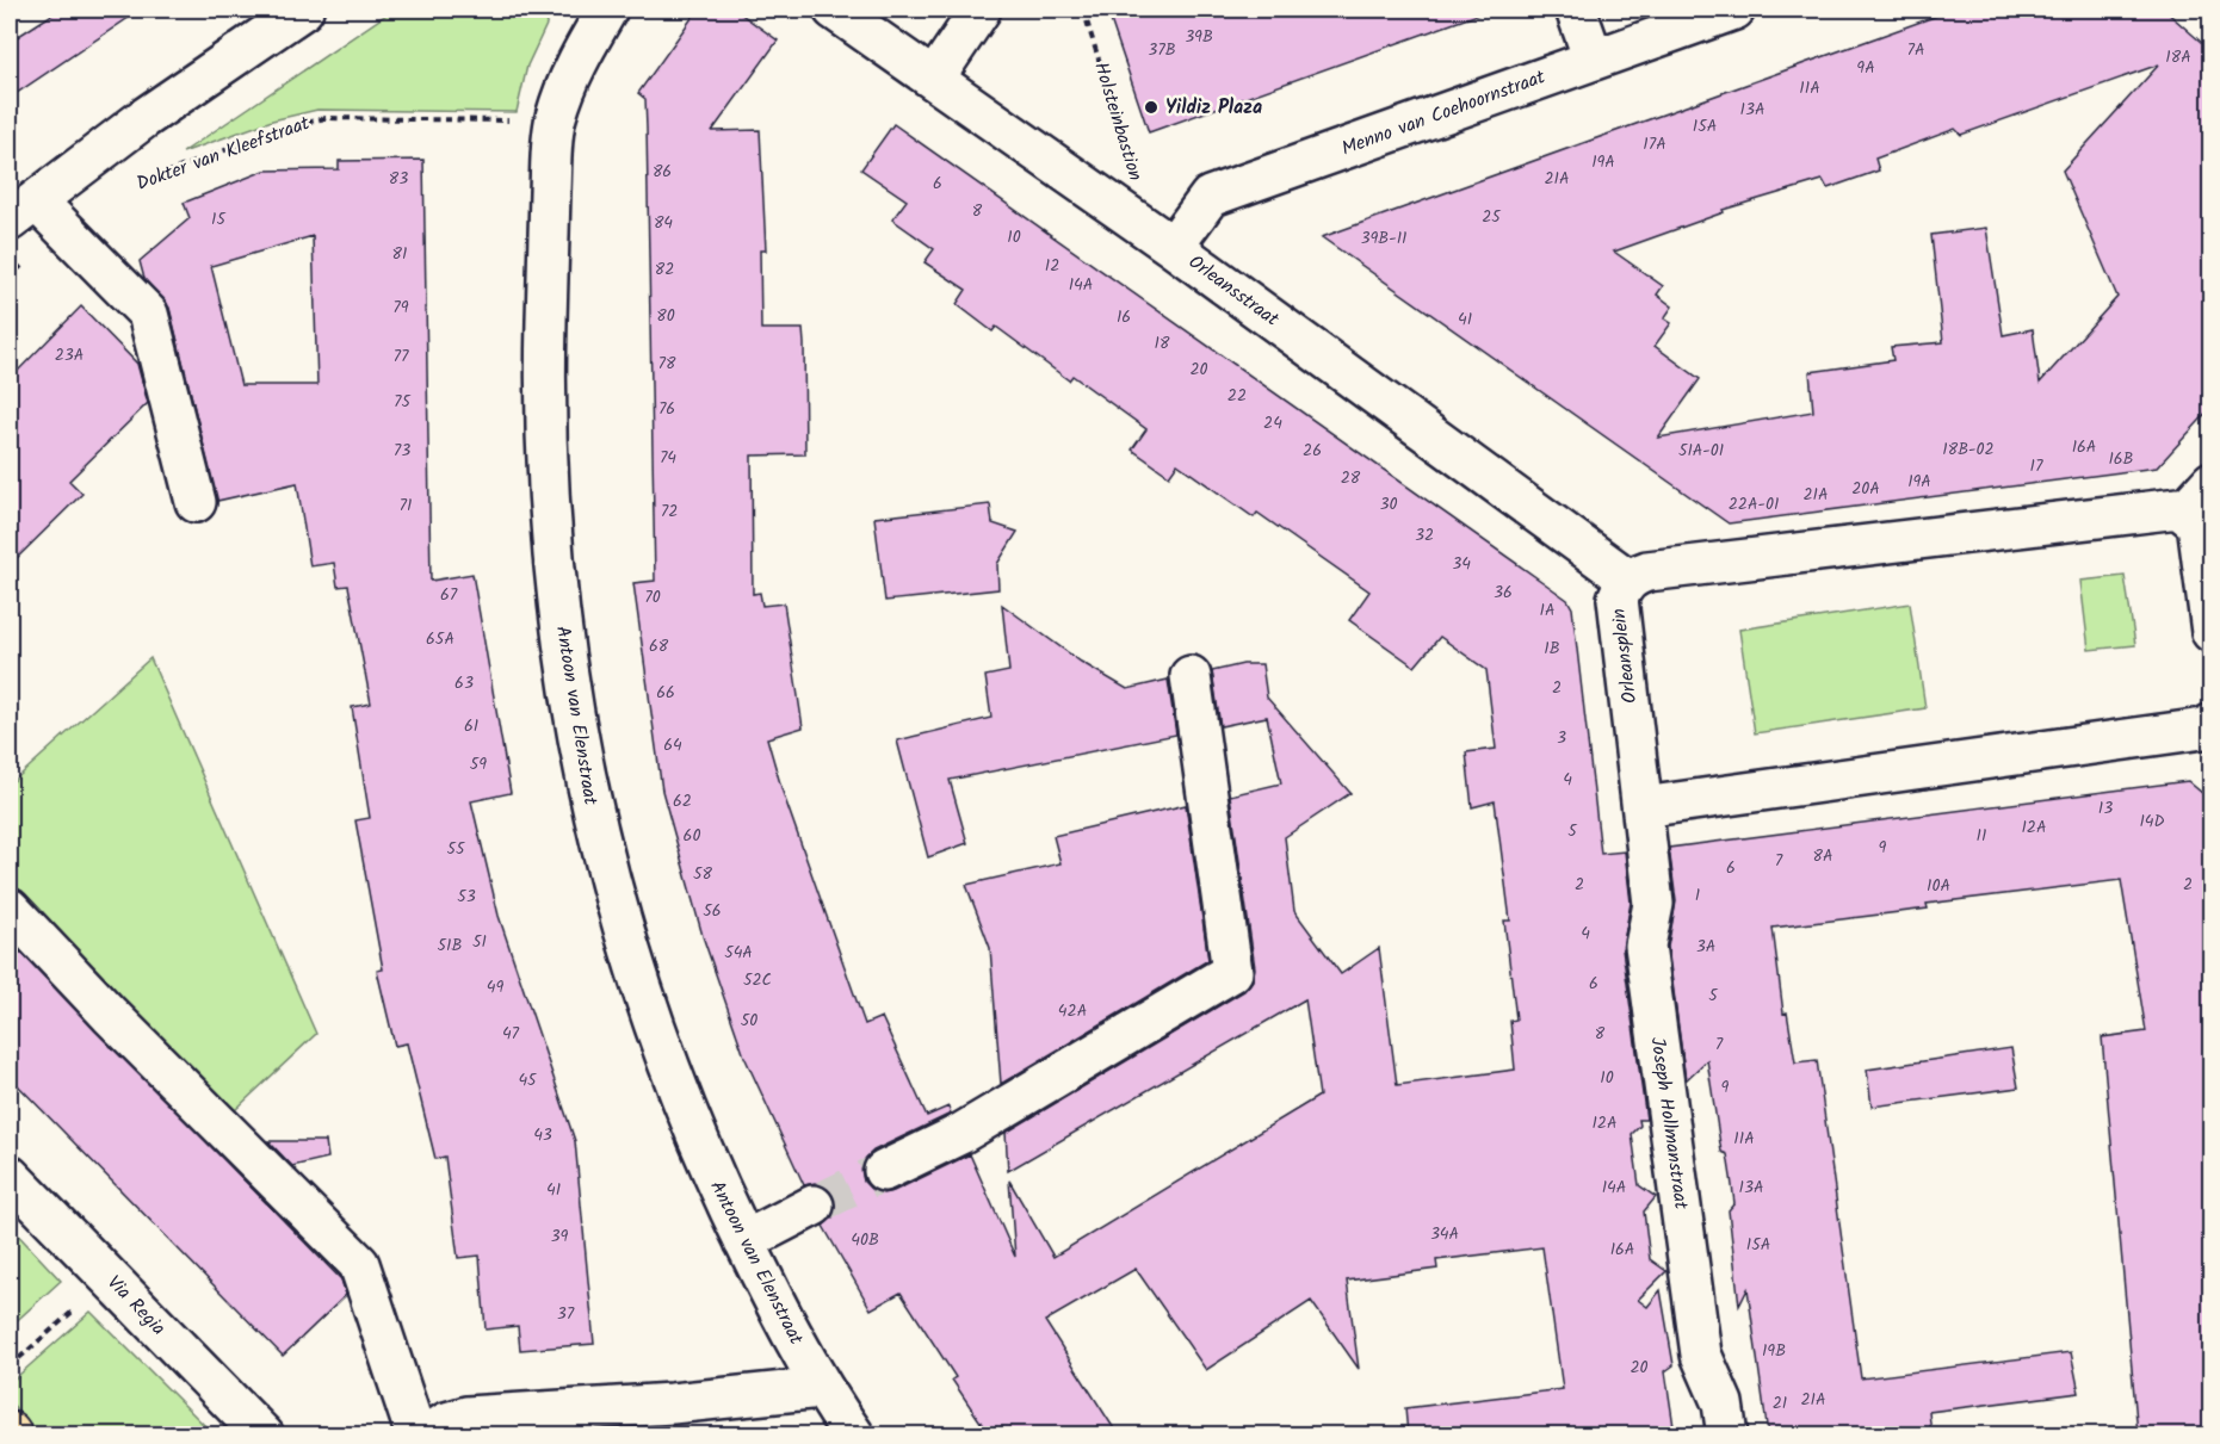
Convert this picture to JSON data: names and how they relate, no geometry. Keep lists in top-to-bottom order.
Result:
{
  "streets": {
    "street": [
      "Menno van Coehoornstraat",
      "Orleansstraat",
      "Orleansplein",
      "Antoon van Elenstraat",
      "Joseph Hollmanstraat",
      "Via Regia"
    ],
    "path": ["Holsteinbastion", "Dokter van Kleefstraat"]
  },
  "crossings": [
    ["Menno van Coehoornstraat", "Holsteinbastion"],
    ["Menno van Coehoornstraat", "Orleansstraat"],
    ["Holsteinbastion", "Orleansstraat"],
    ["Dokter van Kleefstraat", "Antoon van Elenstraat"],
    ["Orleansstraat", "Orleansplein"],
    ["Orleansplein", "Joseph Hollmanstraat"]
  ],
  "places": ["Yildiz Plaza"],
  "house_numbers": [
    "39B",
    "37B",
    "7A",
    "18A",
    "9A",
    "11A",
    "13A",
    "15A",
    "17A",
    "19A",
    "86",
    "83",
    "21A",
    "6",
    "8",
    "25",
    "15",
    "84",
    "10",
    "39B-11",
    "81",
    "12",
    "82",
    "14A",
    "79",
    "80",
    "16",
    "41",
    "18",
    "23A",
    "77",
    "78",
    "20",
    "22",
    "75",
    "76",
    "24",
    "16A",
    "18B-02",
    "73",
    "26",
    "51A-01",
    "74",
    "16B",
    "17",
    "28",
    "19A",
    "20A",
    "21A",
    "30",
    "22A-01",
    "71",
    "72",
    "32",
    "34",
    "36",
    "67",
    "70",
    "1A",
    "65A",
    "68",
    "1B",
    "63",
    "2",
    "66",
    "61",
    "3",
    "64",
    "59",
    "4",
    "62",
    "13",
    "14D",
    "12A",
    "5",
    "60",
    "11",
    "9",
    "55",
    "8A",
    "7",
    "6",
    "58",
    "2",
    "2",
    "10A",
    "1",
    "53",
    "56",
    "4",
    "51",
    "51B",
    "3A",
    "54A",
    "52C",
    "6",
    "49",
    "5",
    "42A",
    "50",
    "47",
    "8",
    "7",
    "10",
    "45",
    "9",
    "12A",
    "43",
    "11A",
    "14A",
    "13A",
    "41",
    "34A",
    "39",
    "40B",
    "15A",
    "16A",
    "37",
    "19B",
    "20",
    "21A",
    "21"
  ]
}
